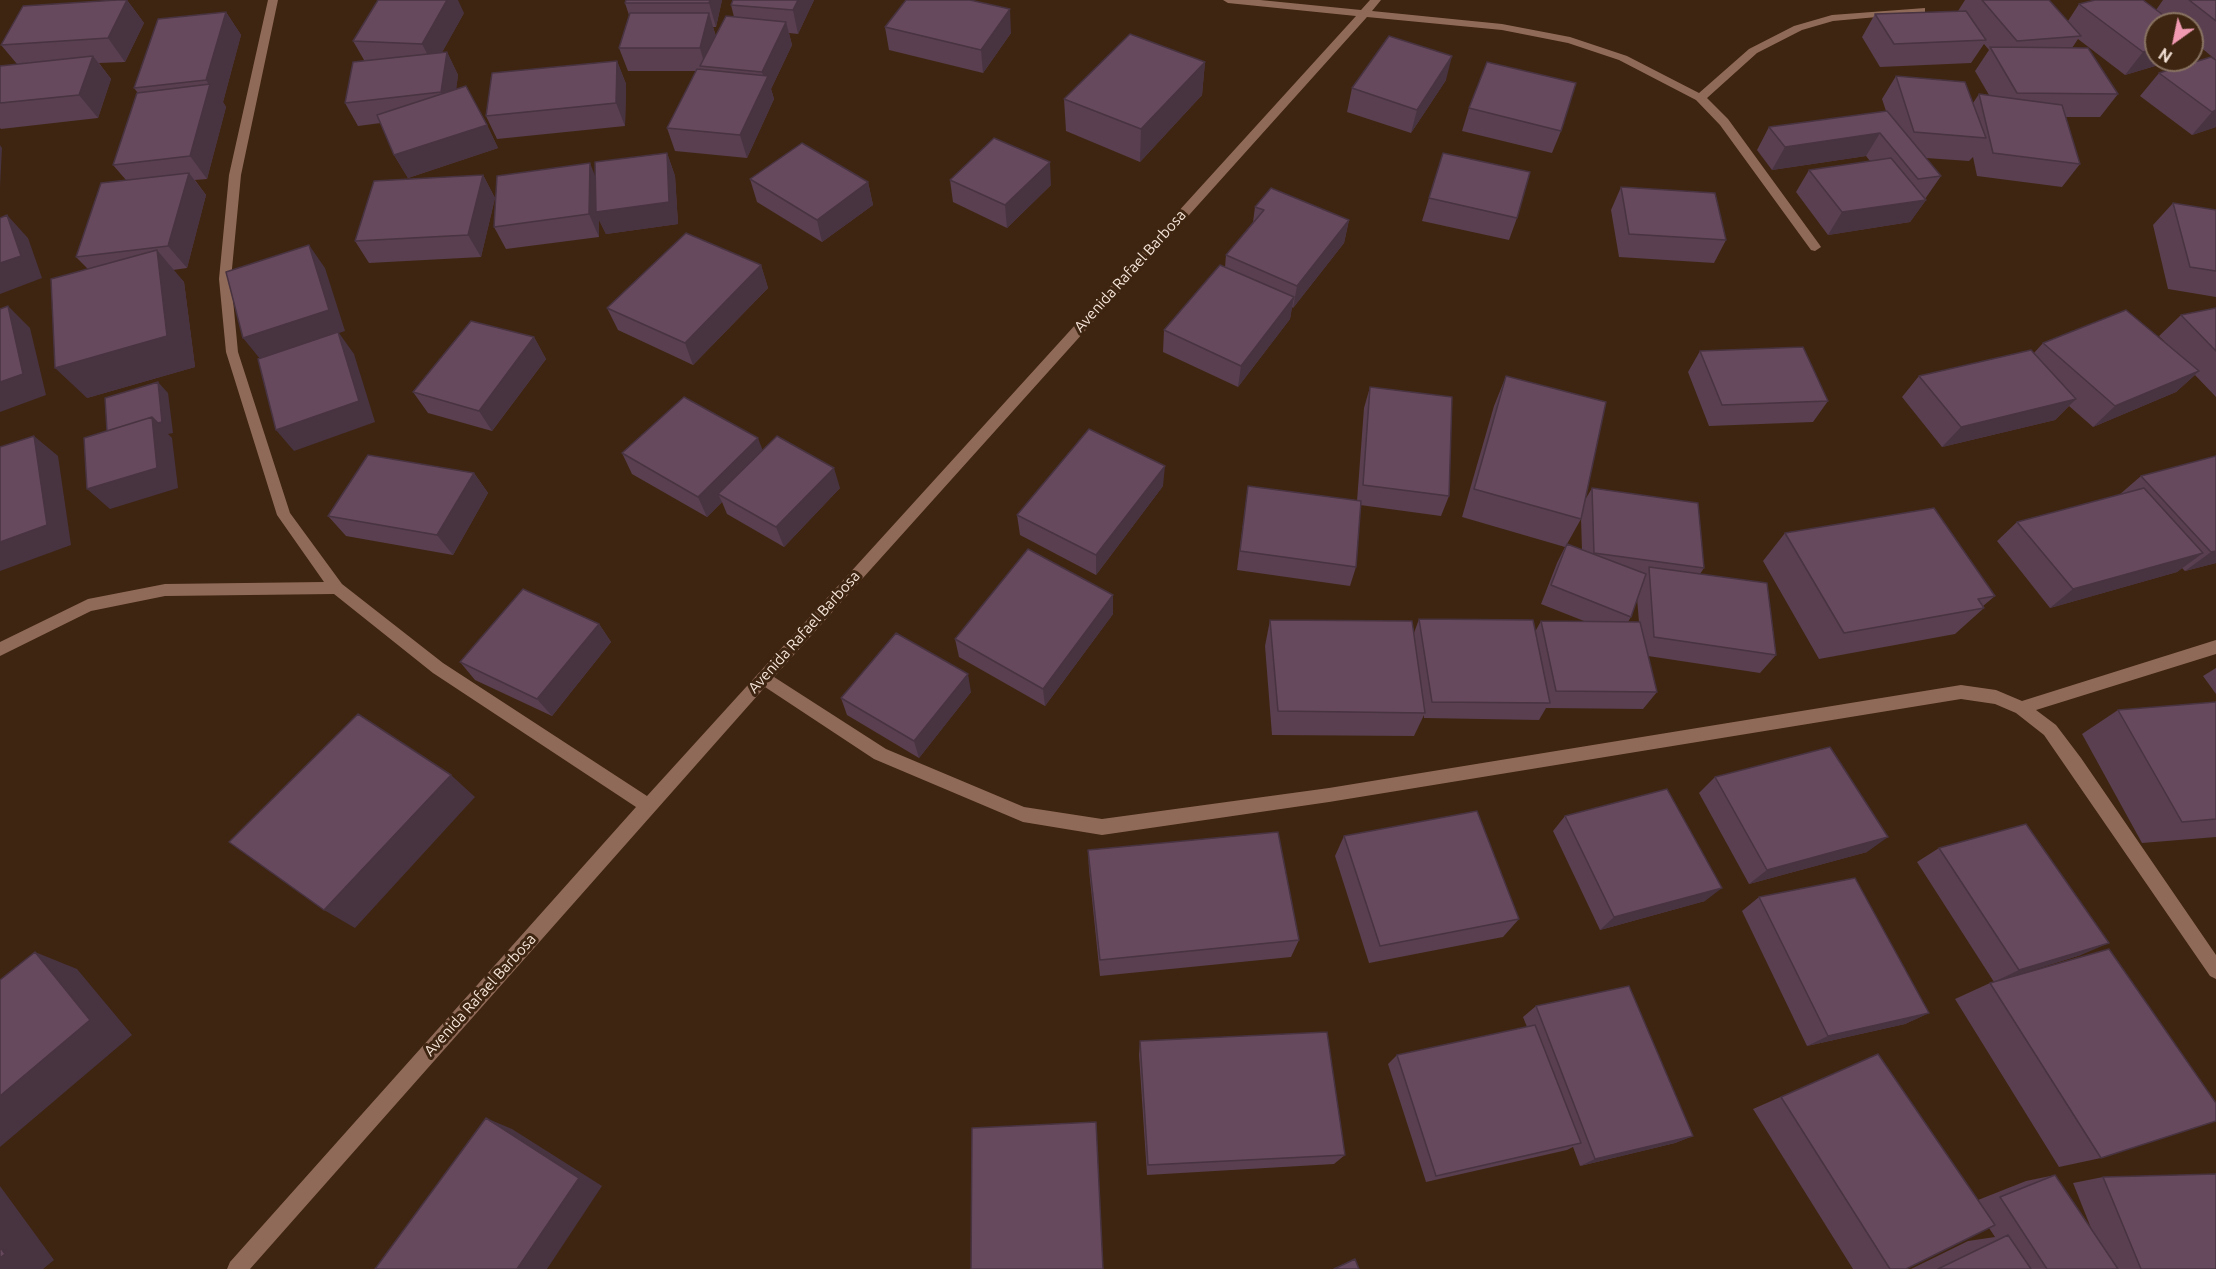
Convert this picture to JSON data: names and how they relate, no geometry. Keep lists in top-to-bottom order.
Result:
{
  "streets": {
    "street": ["Avenida Rafael Barbosa"]
  },
  "north": "bottom left"
}
